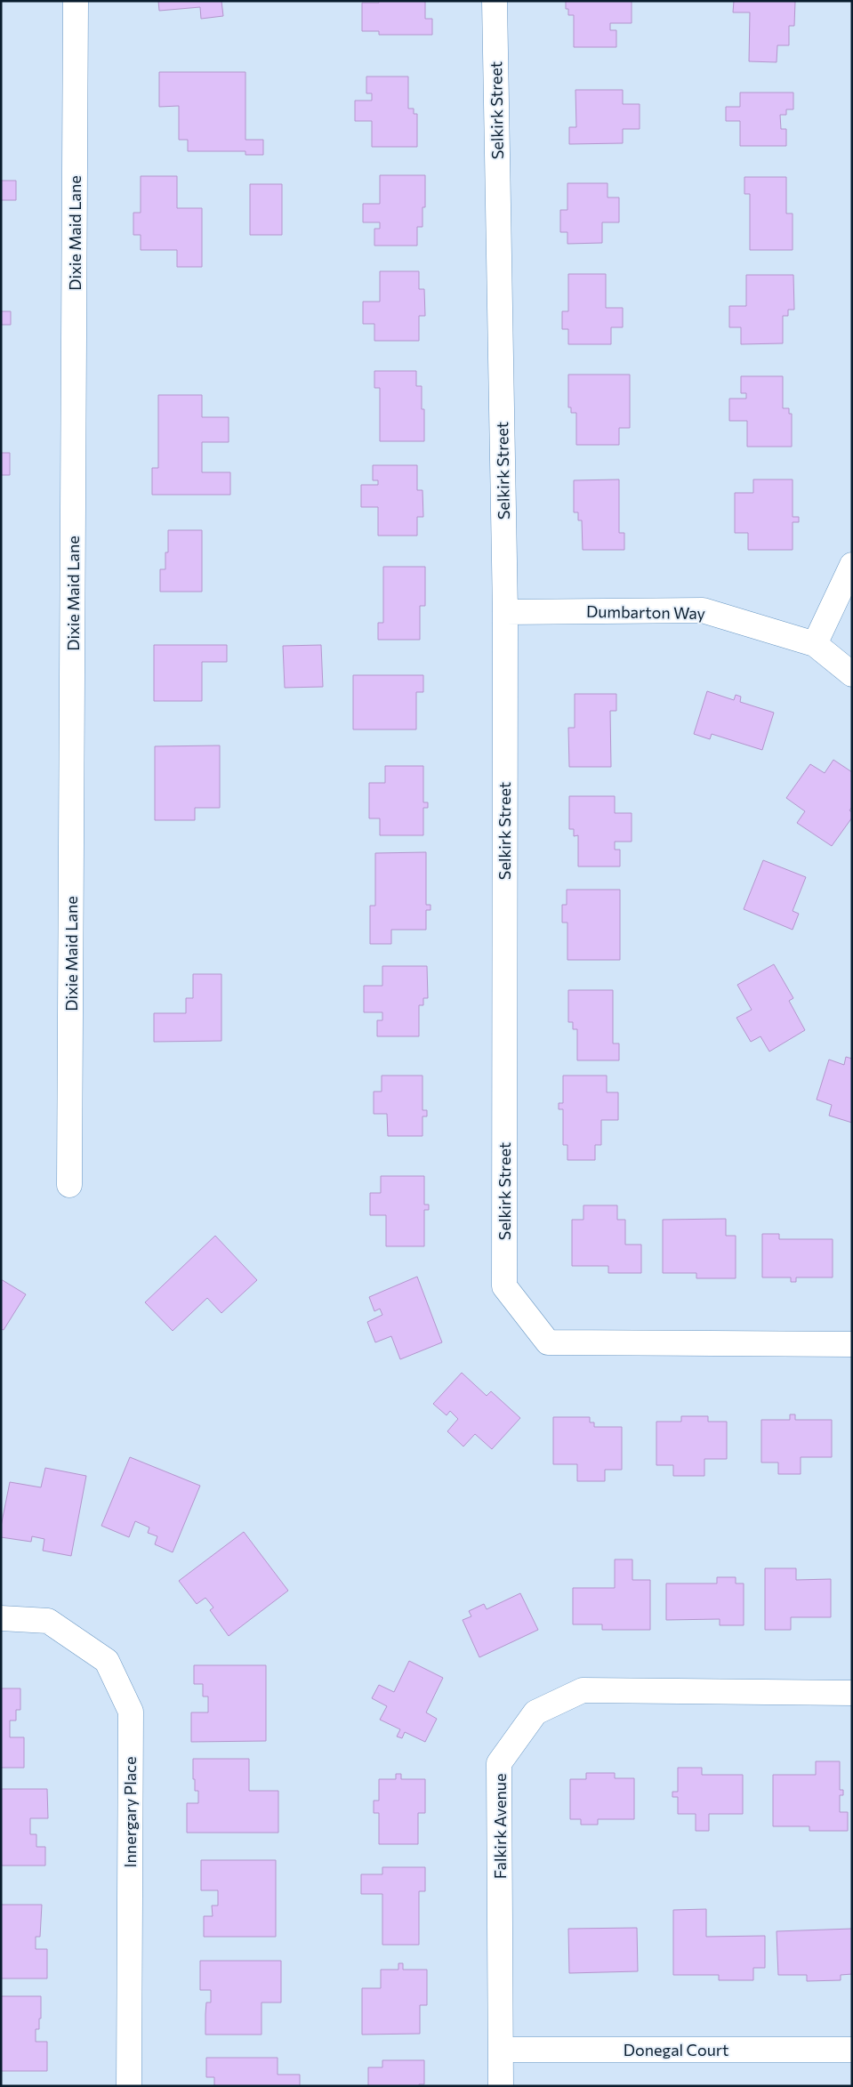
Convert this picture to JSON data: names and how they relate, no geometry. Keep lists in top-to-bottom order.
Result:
{
  "streets": {
    "street": [
      "Selkirk Street",
      "Dixie Maid Lane",
      "Dumbarton Way",
      "Innergary Place",
      "Falkirk Avenue",
      "Donegal Court"
    ]
  },
  "crossings": [
    ["Selkirk Street", "Dumbarton Way"],
    ["Falkirk Avenue", "Donegal Court"]
  ]
}
